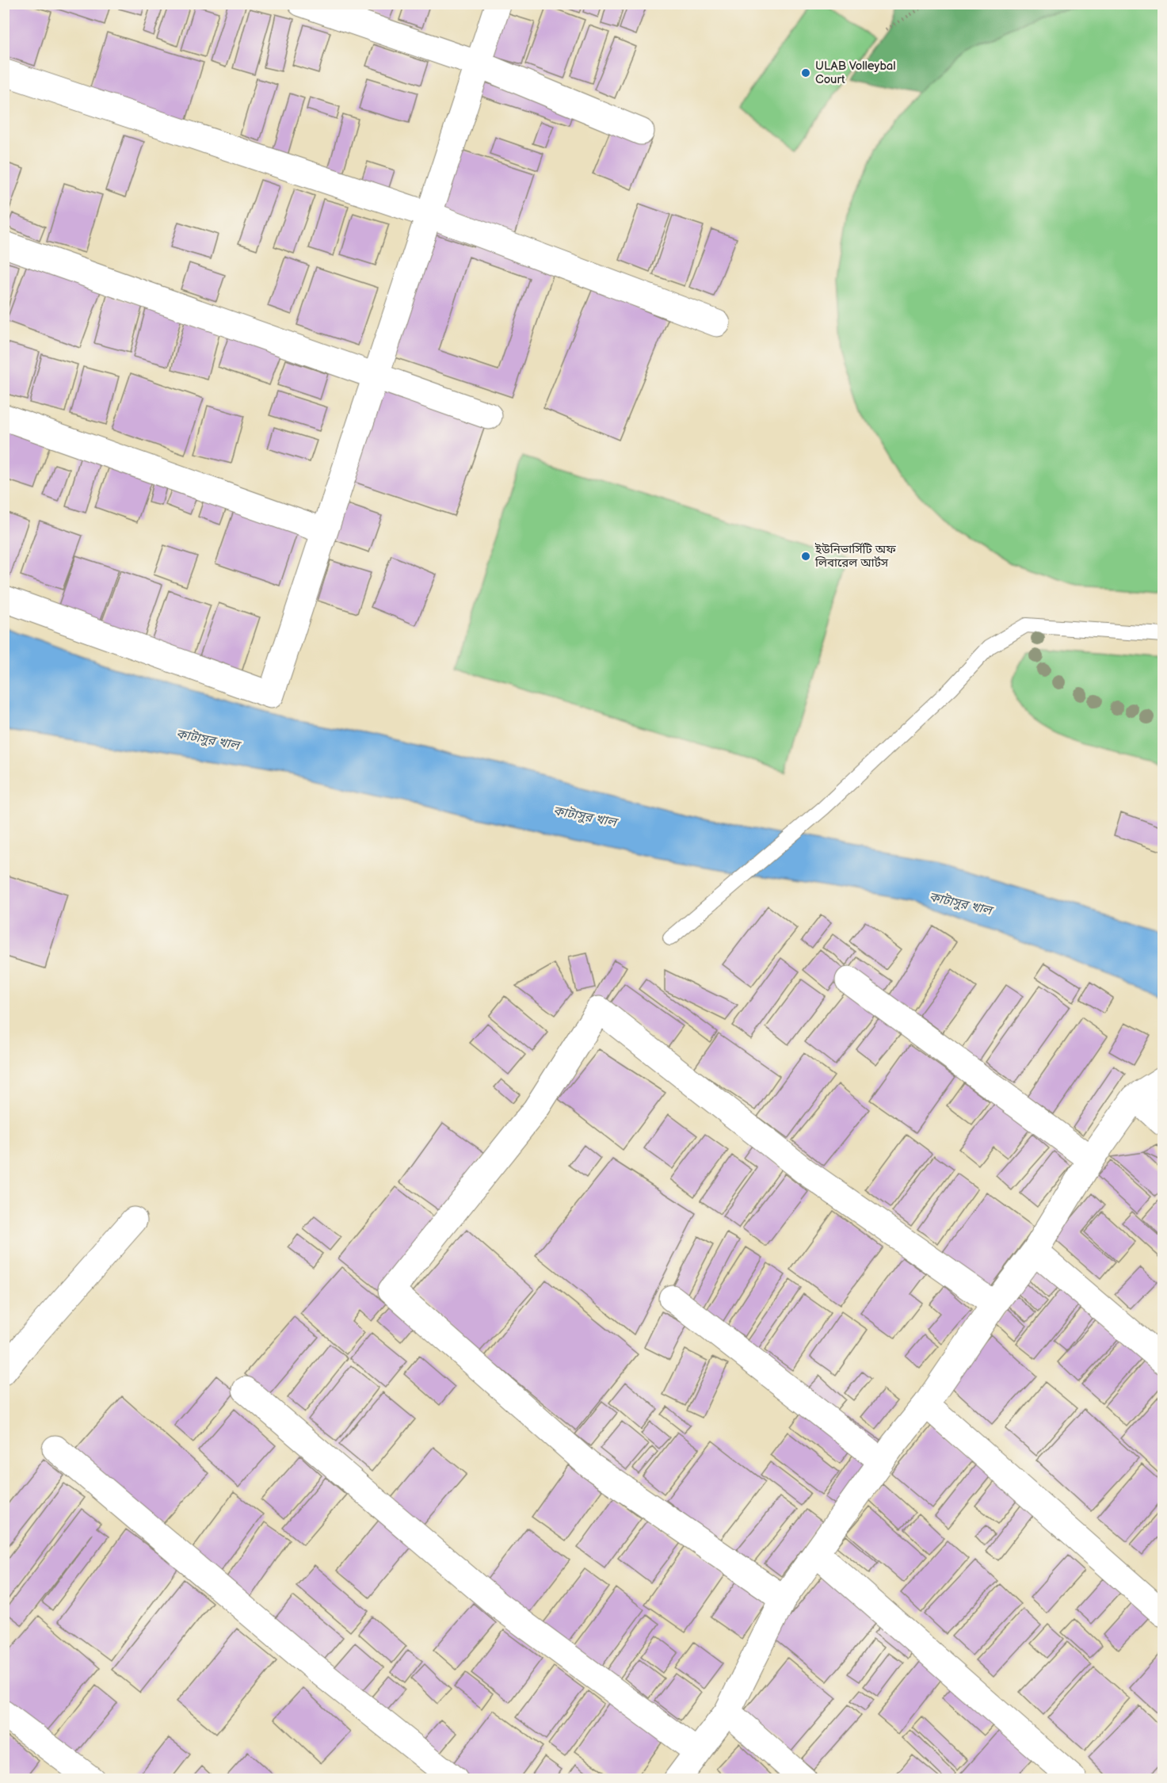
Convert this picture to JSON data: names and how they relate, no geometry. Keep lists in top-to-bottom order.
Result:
{
  "water": ["কাটাসুর খাল"],
  "places": ["ULAB Volleybal Court", "ইউনিভার্সিটি অফ লিবারেল আর্টস"]
}
